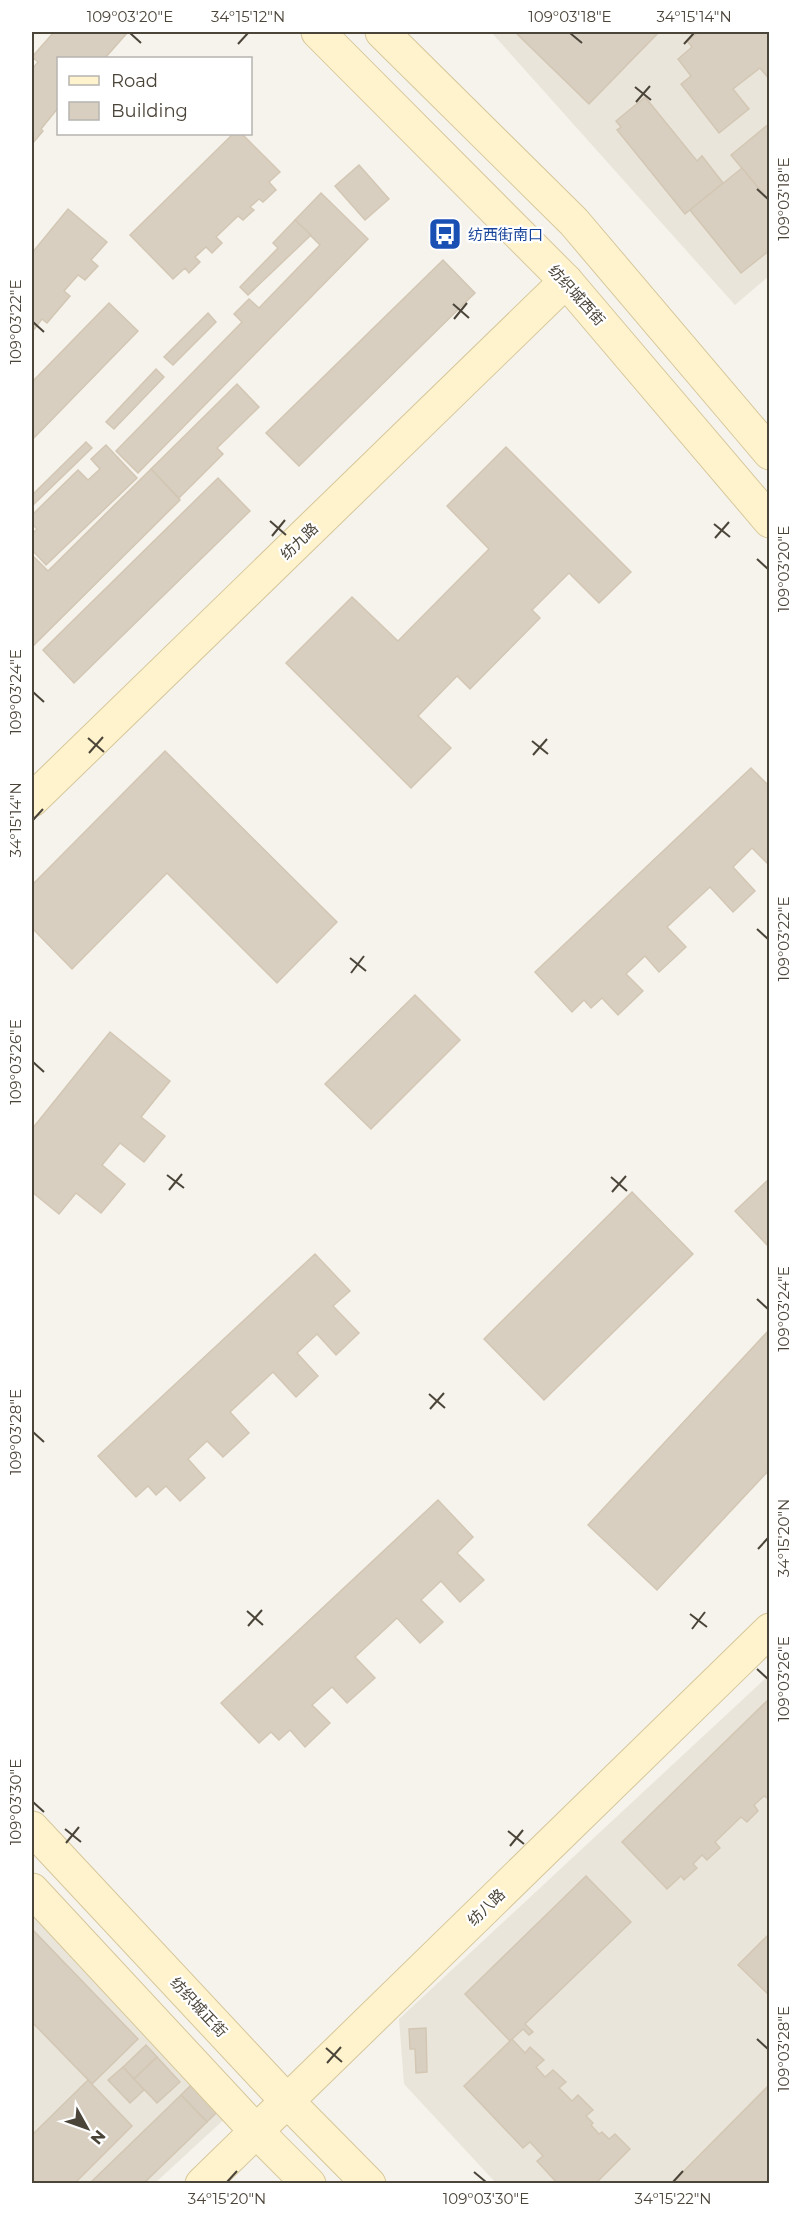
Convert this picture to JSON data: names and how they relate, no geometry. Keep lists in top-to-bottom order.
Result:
{
  "streets": {
    "street": [
      "纺织城西街",
      "纺九路",
      "纺八路",
      "纺织城正街"
    ]
  },
  "crossings": [
    ["纺织城西街", "纺九路"],
    ["纺八路", "纺织城正街"]
  ],
  "places": {
    "bus stop": ["纺西街南口"]
  },
  "legend": ["Road", "Building"],
  "north": "bottom right",
  "coordinates": [
    "109°03'20\"E",
    "34°15'12\"N",
    "109°03'18\"E",
    "34°15'14\"N",
    "109°03'22\"E",
    "109°03'24\"E",
    "109°03'26\"E",
    "109°03'28\"E",
    "34°15'20\"N",
    "109°03'30\"E",
    "34°15'22\"N"
  ]
}
